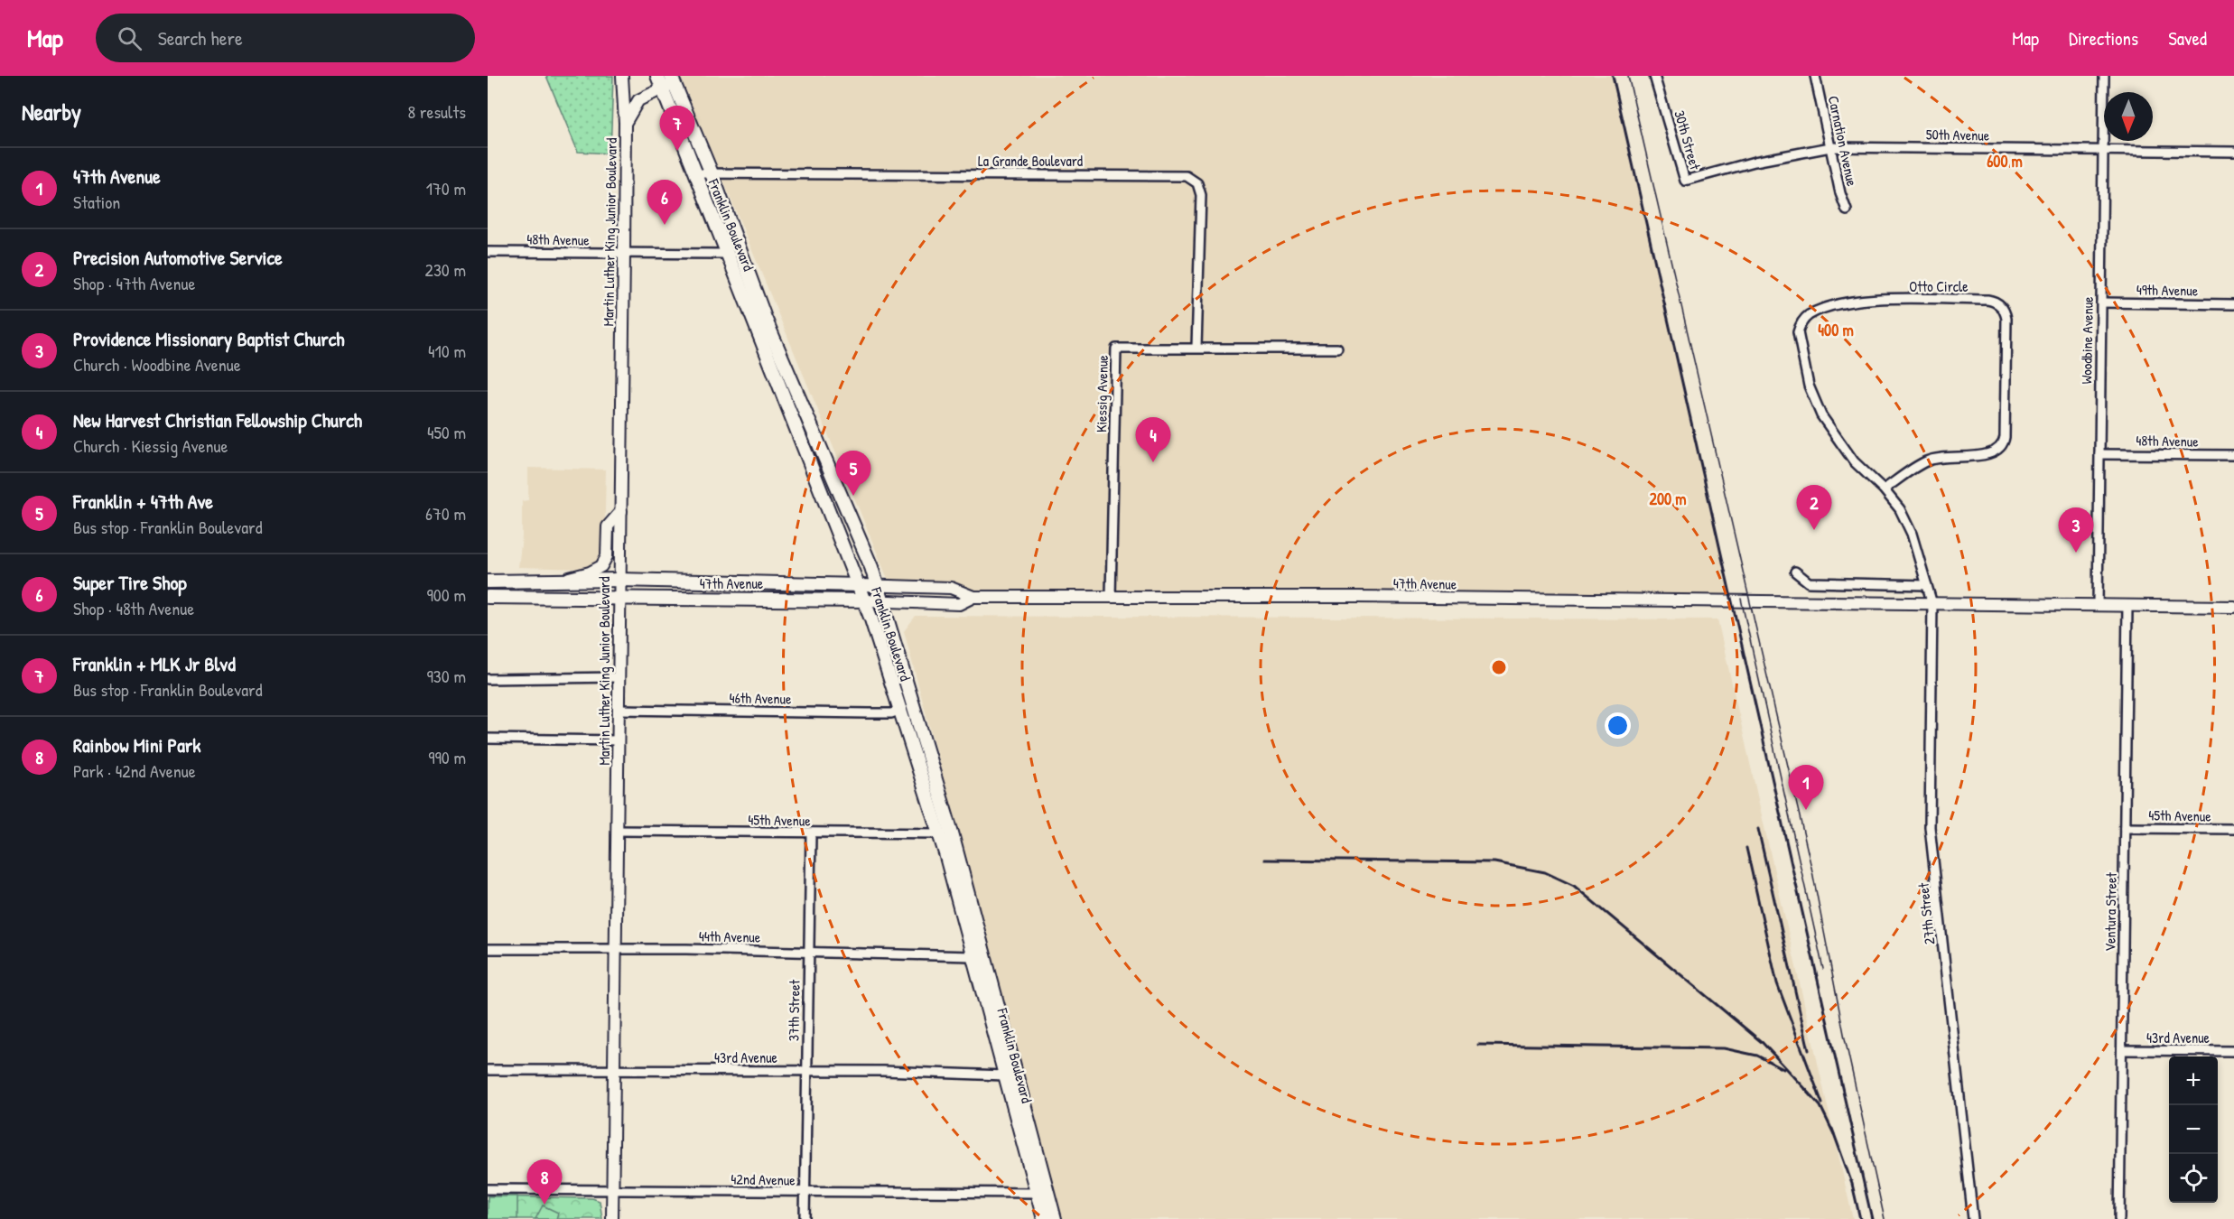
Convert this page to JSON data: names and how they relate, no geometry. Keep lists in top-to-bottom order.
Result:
{
  "streets": {
    "main road": ["Franklin Boulevard", "47th Avenue"],
    "street": [
      "50th Avenue",
      "30th Street",
      "Carnation Avenue",
      "La Grande Boulevard",
      "Martin Luther King Junior Boulevard",
      "48th Avenue",
      "Otto Circle",
      "49th Avenue",
      "Woodbine Avenue",
      "Kiessig Avenue",
      "46th Avenue",
      "45th Avenue",
      "Ventura Street",
      "27th Street",
      "44th Avenue",
      "37th Street",
      "43rd Avenue",
      "42nd Avenue"
    ]
  },
  "crossings": [
    ["50th Avenue", "30th Street"],
    ["50th Avenue", "Carnation Avenue"],
    ["50th Avenue", "Woodbine Avenue"],
    ["La Grande Boulevard", "Franklin Boulevard"],
    ["La Grande Boulevard", "Kiessig Avenue"],
    ["Franklin Boulevard", "Martin Luther King Junior Boulevard"],
    ["Franklin Boulevard", "48th Avenue"],
    ["Franklin Boulevard", "47th Avenue"],
    ["Franklin Boulevard", "46th Avenue"],
    ["Franklin Boulevard", "45th Avenue"],
    ["Franklin Boulevard", "44th Avenue"],
    ["Franklin Boulevard", "43rd Avenue"],
    ["Franklin Boulevard", "42nd Avenue"],
    ["Martin Luther King Junior Boulevard", "48th Avenue"],
    ["Martin Luther King Junior Boulevard", "47th Avenue"],
    ["Martin Luther King Junior Boulevard", "46th Avenue"],
    ["Martin Luther King Junior Boulevard", "45th Avenue"],
    ["Martin Luther King Junior Boulevard", "44th Avenue"],
    ["Martin Luther King Junior Boulevard", "43rd Avenue"],
    ["Martin Luther King Junior Boulevard", "42nd Avenue"],
    ["48th Avenue", "Woodbine Avenue"],
    ["Otto Circle", "47th Avenue"],
    ["Otto Circle", "27th Street"],
    ["49th Avenue", "Woodbine Avenue"],
    ["Woodbine Avenue", "47th Avenue"],
    ["Kiessig Avenue", "47th Avenue"],
    ["47th Avenue", "Ventura Street"],
    ["47th Avenue", "27th Street"],
    ["45th Avenue", "Ventura Street"],
    ["45th Avenue", "37th Street"],
    ["Ventura Street", "43rd Avenue"],
    ["44th Avenue", "37th Street"],
    ["37th Street", "43rd Avenue"],
    ["37th Street", "42nd Avenue"]
  ],
  "north": "bottom",
  "page": {
    "header": "Map",
    "search": "Search here",
    "nav": ["Map", "Directions", "Saved"],
    "heading": ["Nearby", "8 results"],
    "pins": [
      "7",
      "6",
      "4",
      "5",
      "2",
      "3",
      "1",
      "8"
    ],
    "list": [
      {
        "mark": "1",
        "name": "47th Avenue",
        "note": "Station",
        "value": "170 m"
      },
      {
        "mark": "2",
        "name": "Precision Automotive Service",
        "note": "Shop · 47th Avenue",
        "value": "230 m"
      },
      {
        "mark": "3",
        "name": "Providence Missionary Baptist Church",
        "note": "Church · Woodbine Avenue",
        "value": "410 m"
      },
      {
        "mark": "4",
        "name": "New Harvest Christian Fellowship Church",
        "note": "Church · Kiessig Avenue",
        "value": "450 m"
      },
      {
        "mark": "5",
        "name": "Franklin + 47th Ave",
        "note": "Bus stop · Franklin Boulevard",
        "value": "670 m"
      },
      {
        "mark": "6",
        "name": "Super Tire Shop",
        "note": "Shop · 48th Avenue",
        "value": "900 m"
      },
      {
        "mark": "7",
        "name": "Franklin + MLK Jr Blvd",
        "note": "Bus stop · Franklin Boulevard",
        "value": "930 m"
      },
      {
        "mark": "8",
        "name": "Rainbow Mini Park",
        "note": "Park · 42nd Avenue",
        "value": "990 m"
      }
    ],
    "map_buttons": ["+", "−"]
  },
  "rings": ["600 m", "400 m", "200 m"]
}
